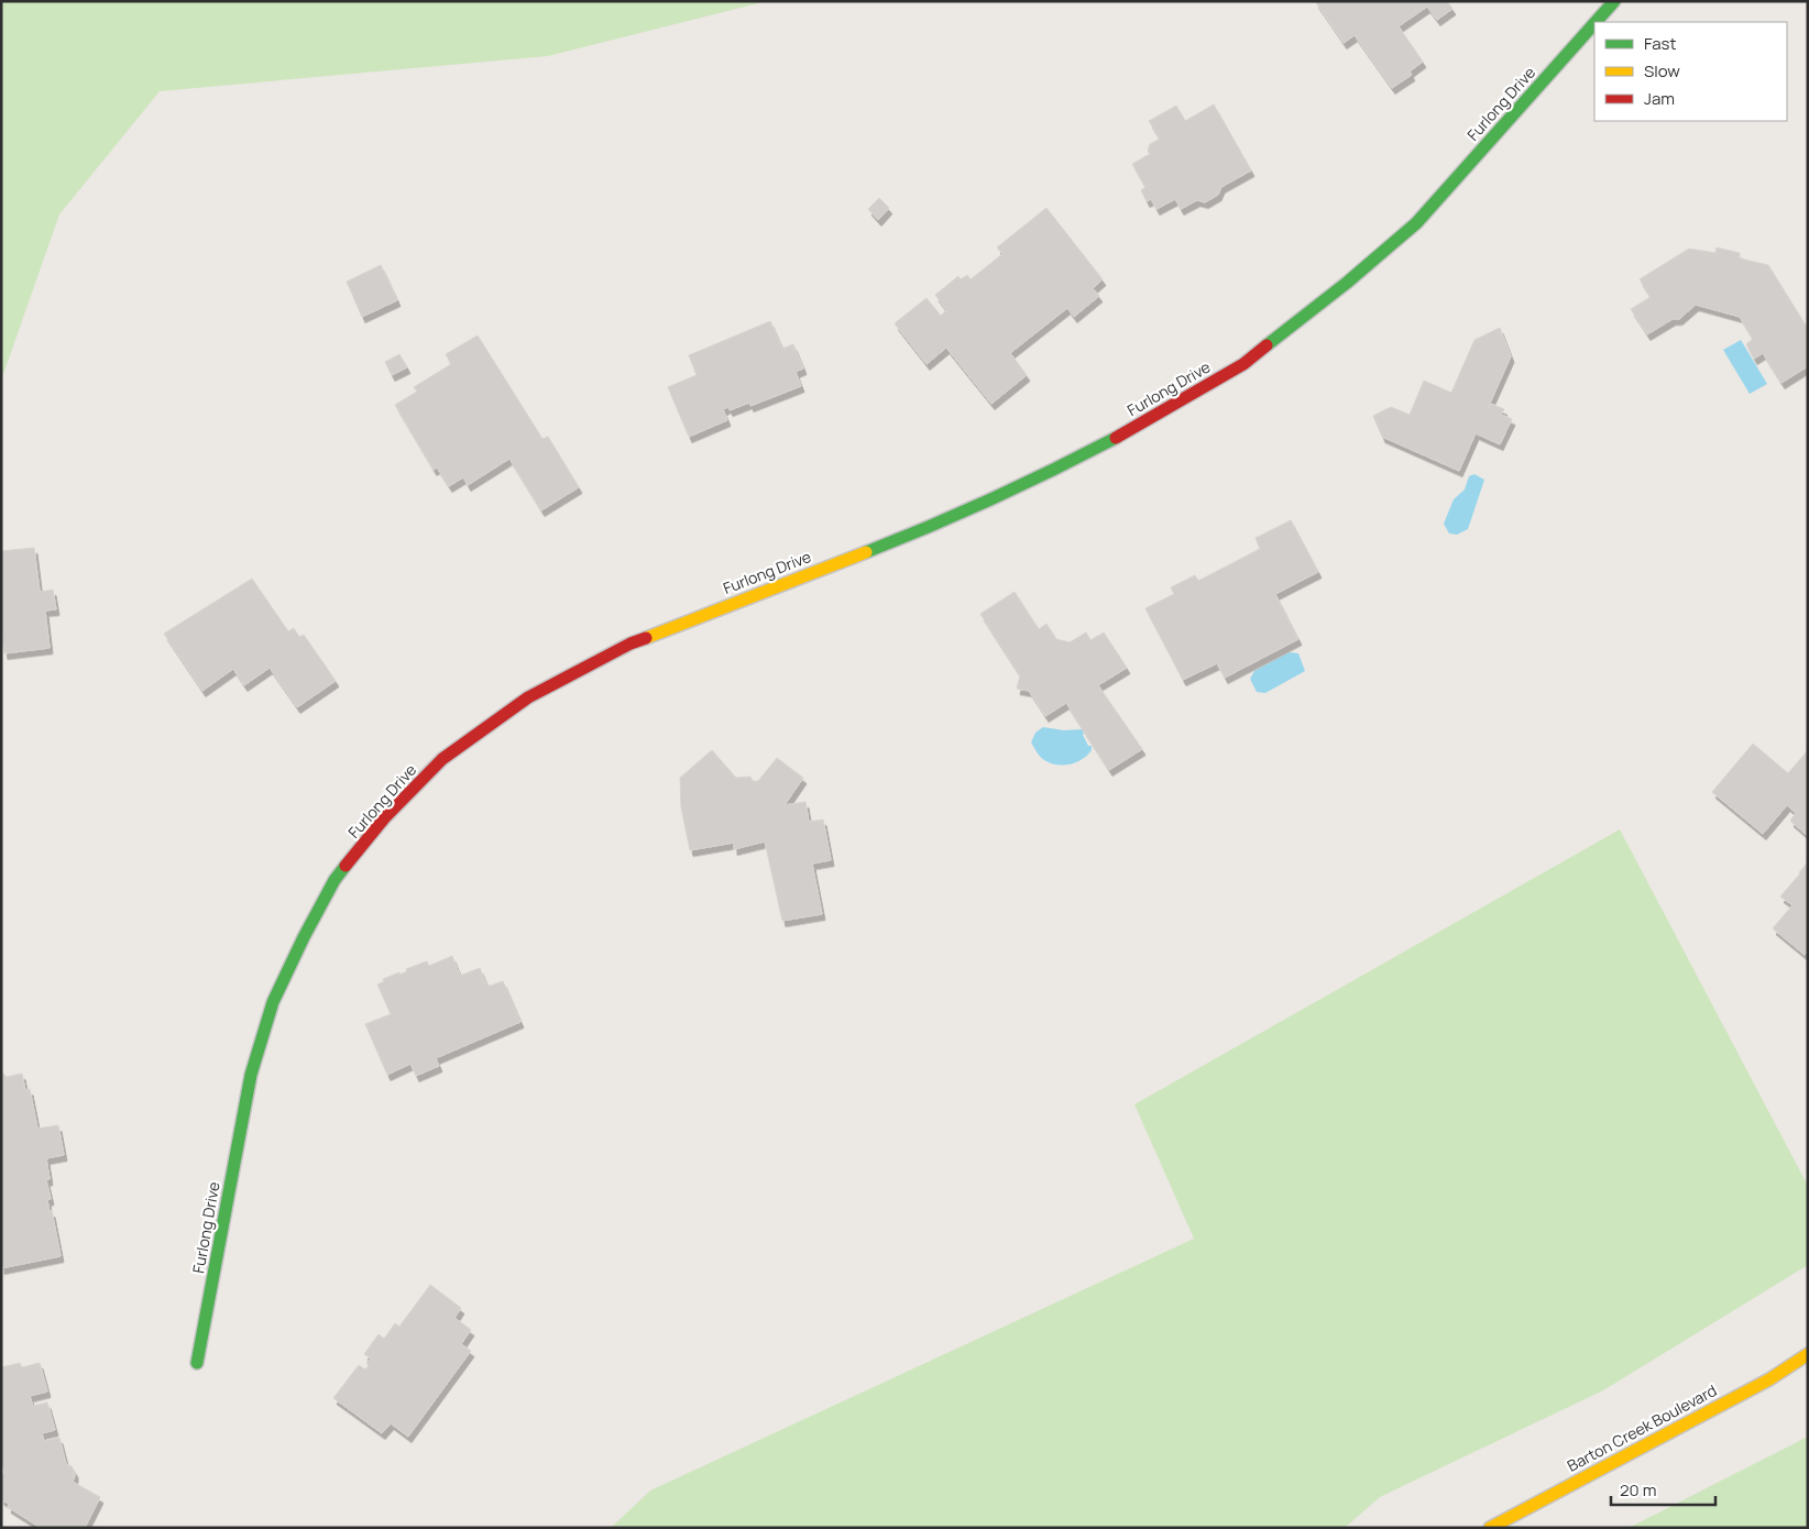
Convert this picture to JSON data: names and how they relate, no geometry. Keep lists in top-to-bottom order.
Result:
{
  "streets": {
    "street": ["Furlong Drive", "Barton Creek Boulevard"]
  },
  "legend": ["Fast", "Slow", "Jam"],
  "scale_bar": "20 m"
}
